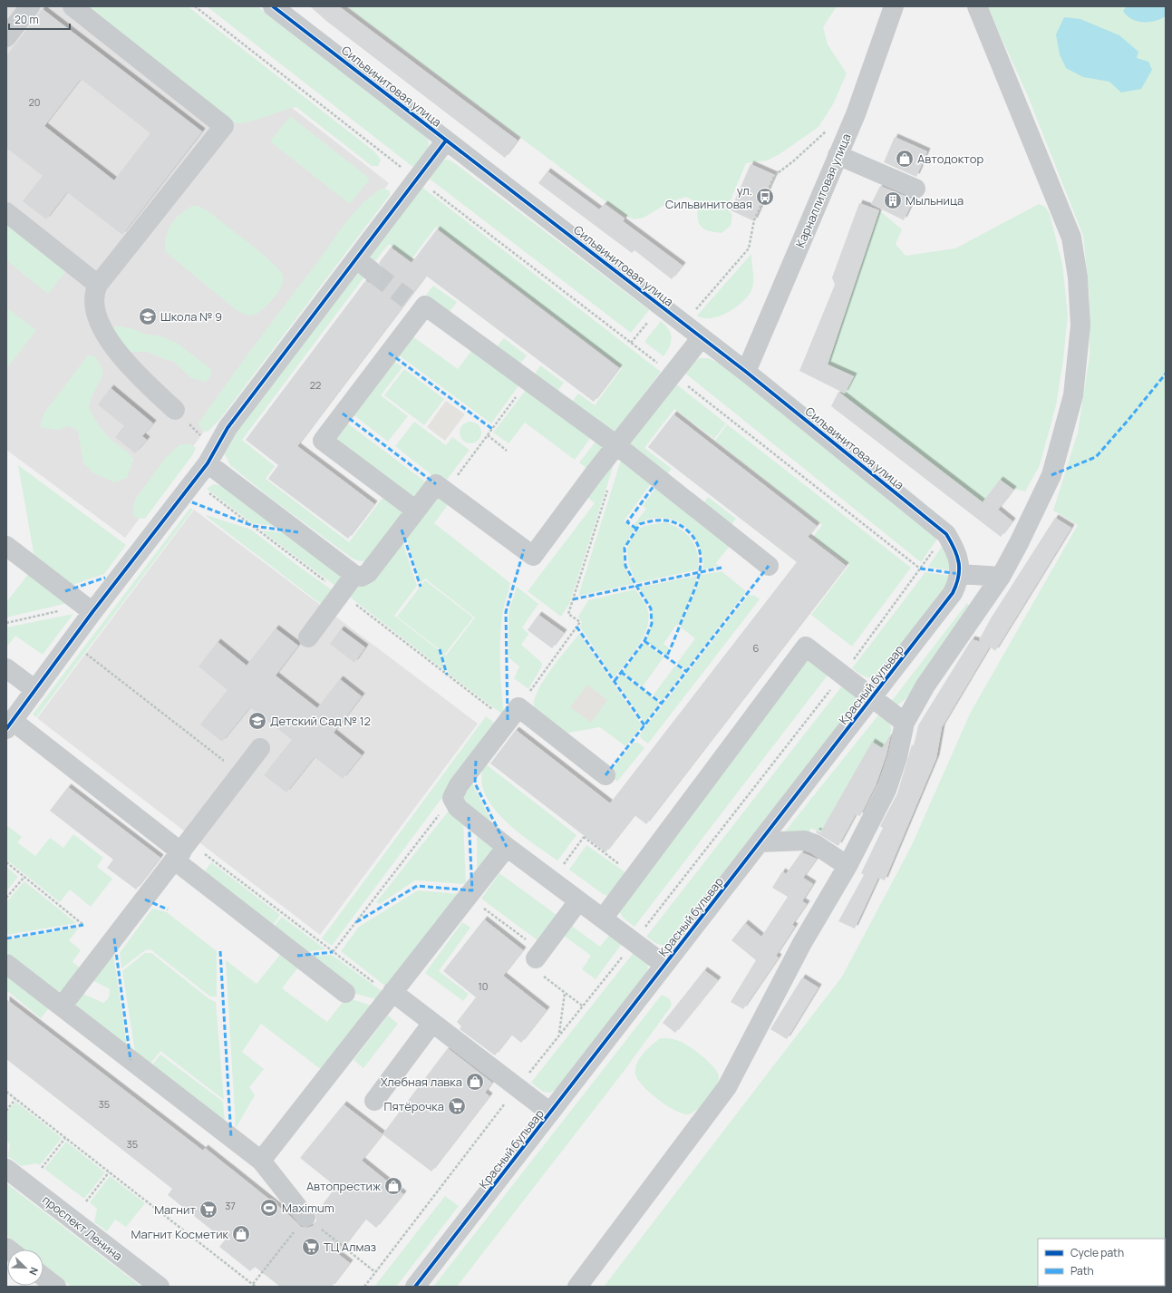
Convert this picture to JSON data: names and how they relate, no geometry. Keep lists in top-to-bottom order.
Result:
{
  "streets": {
    "street": [
      "Сильвинитовая улица",
      "Карналлитовая улица",
      "Красный бульвар",
      "проспект Ленина"
    ]
  },
  "crossings": [
    ["Сильвинитовая улица", "Карналлитовая улица"]
  ],
  "places": {
    "shop": [
      "Автодоктор",
      "Хлебная лавка",
      "Автопрестиж",
      "Магнит Косметик"
    ],
    "bus stop": ["ул. Сильвинитовая"],
    "building": ["Мыльница"],
    "school or university": ["Школа № 9", "Детский Сад № 12"],
    "supermarket": ["Пятёрочка", "Магнит", "ТЦ Алмаз"],
    "sports": ["Maximum"]
  },
  "house_numbers": [
    "20",
    "22",
    "6",
    "10",
    "35",
    "35",
    "37"
  ],
  "legend": ["Cycle path", "Path"],
  "scale_bar": "20 m",
  "north": "bottom right"
}
